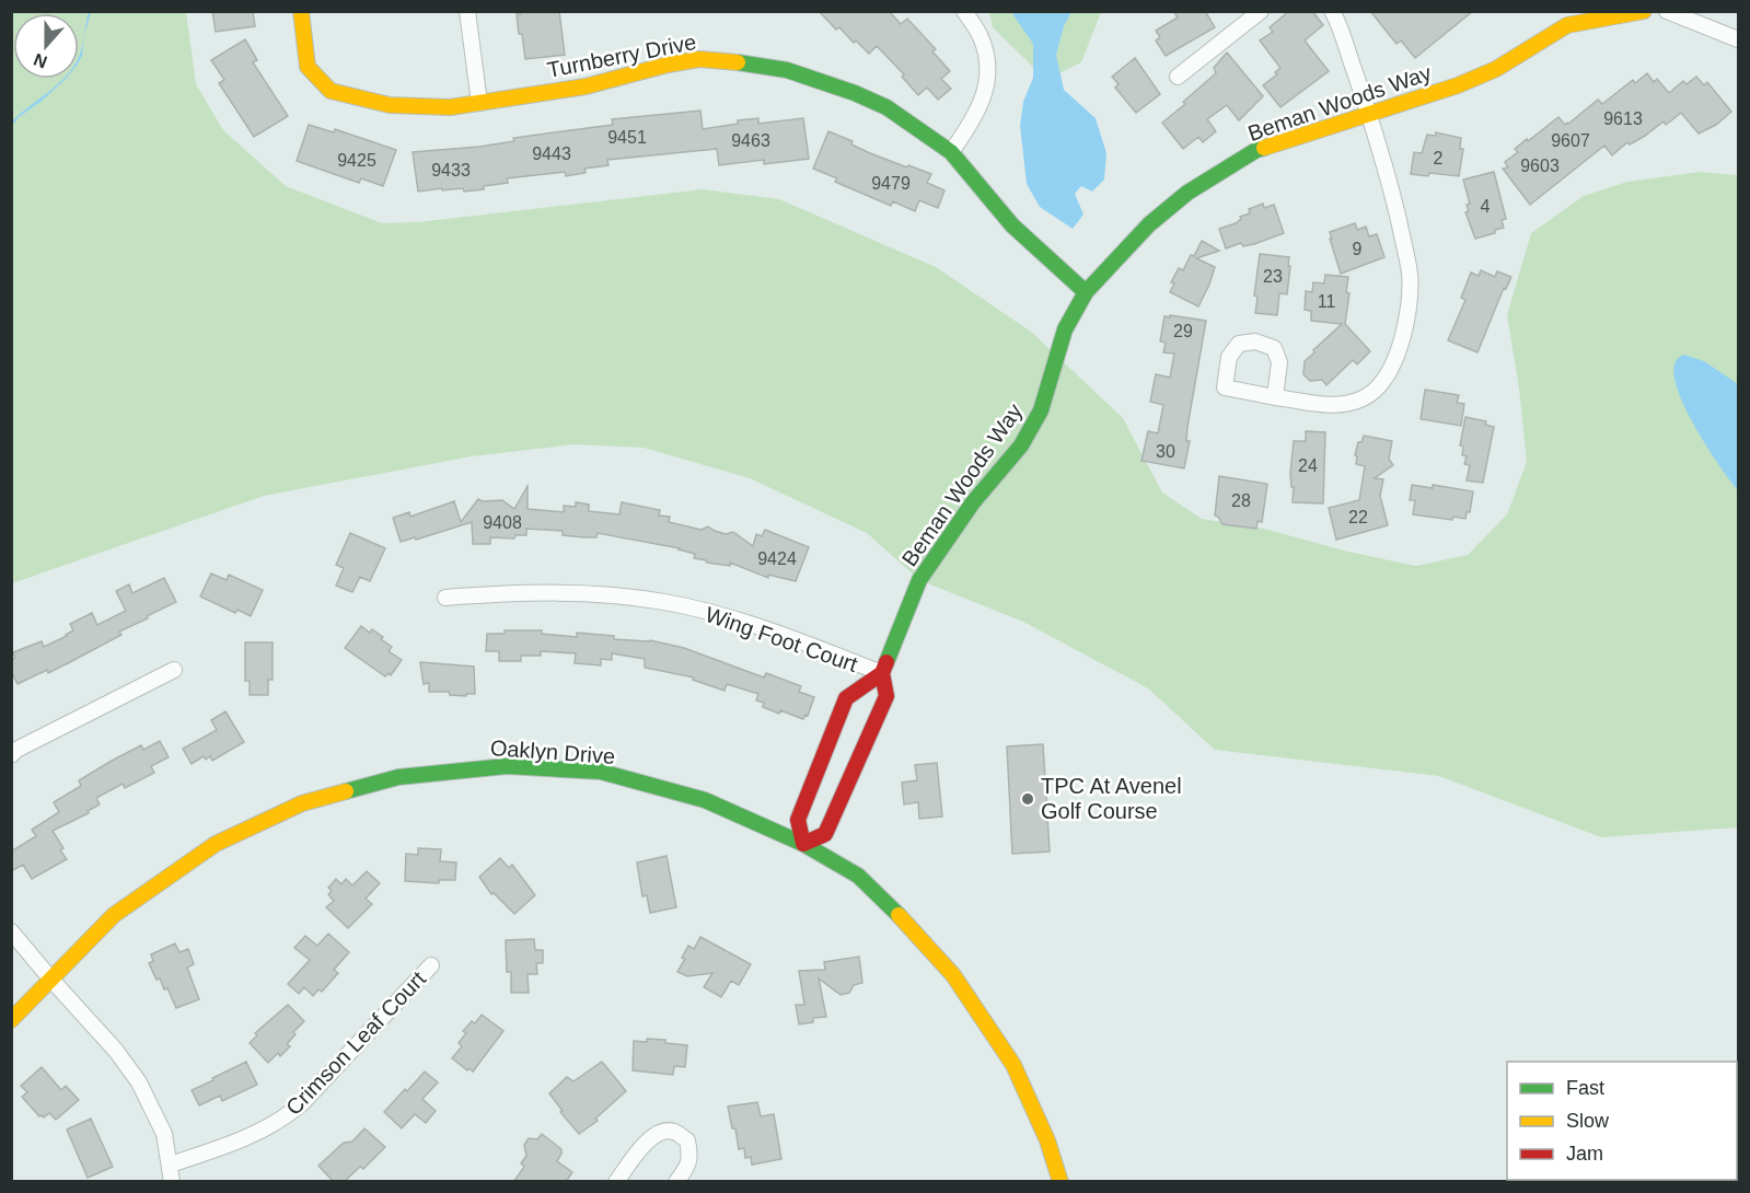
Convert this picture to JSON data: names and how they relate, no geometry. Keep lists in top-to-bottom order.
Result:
{
  "streets": {
    "street": [
      "Turnberry Drive",
      "Beman Woods Way",
      "Wing Foot Court",
      "Oaklyn Drive",
      "Crimson Leaf Court"
    ]
  },
  "crossings": [
    ["Turnberry Drive", "Beman Woods Way"],
    ["Beman Woods Way", "Wing Foot Court"],
    ["Beman Woods Way", "Oaklyn Drive"]
  ],
  "places": ["TPC At Avenel Golf Course"],
  "house_numbers": [
    "9613",
    "9451",
    "9463",
    "9607",
    "9443",
    "2",
    "9425",
    "9603",
    "9433",
    "9479",
    "4",
    "9",
    "23",
    "11",
    "29",
    "30",
    "24",
    "28",
    "22",
    "9408",
    "9424"
  ],
  "legend": ["Fast", "Slow", "Jam"],
  "north": "bottom"
}
